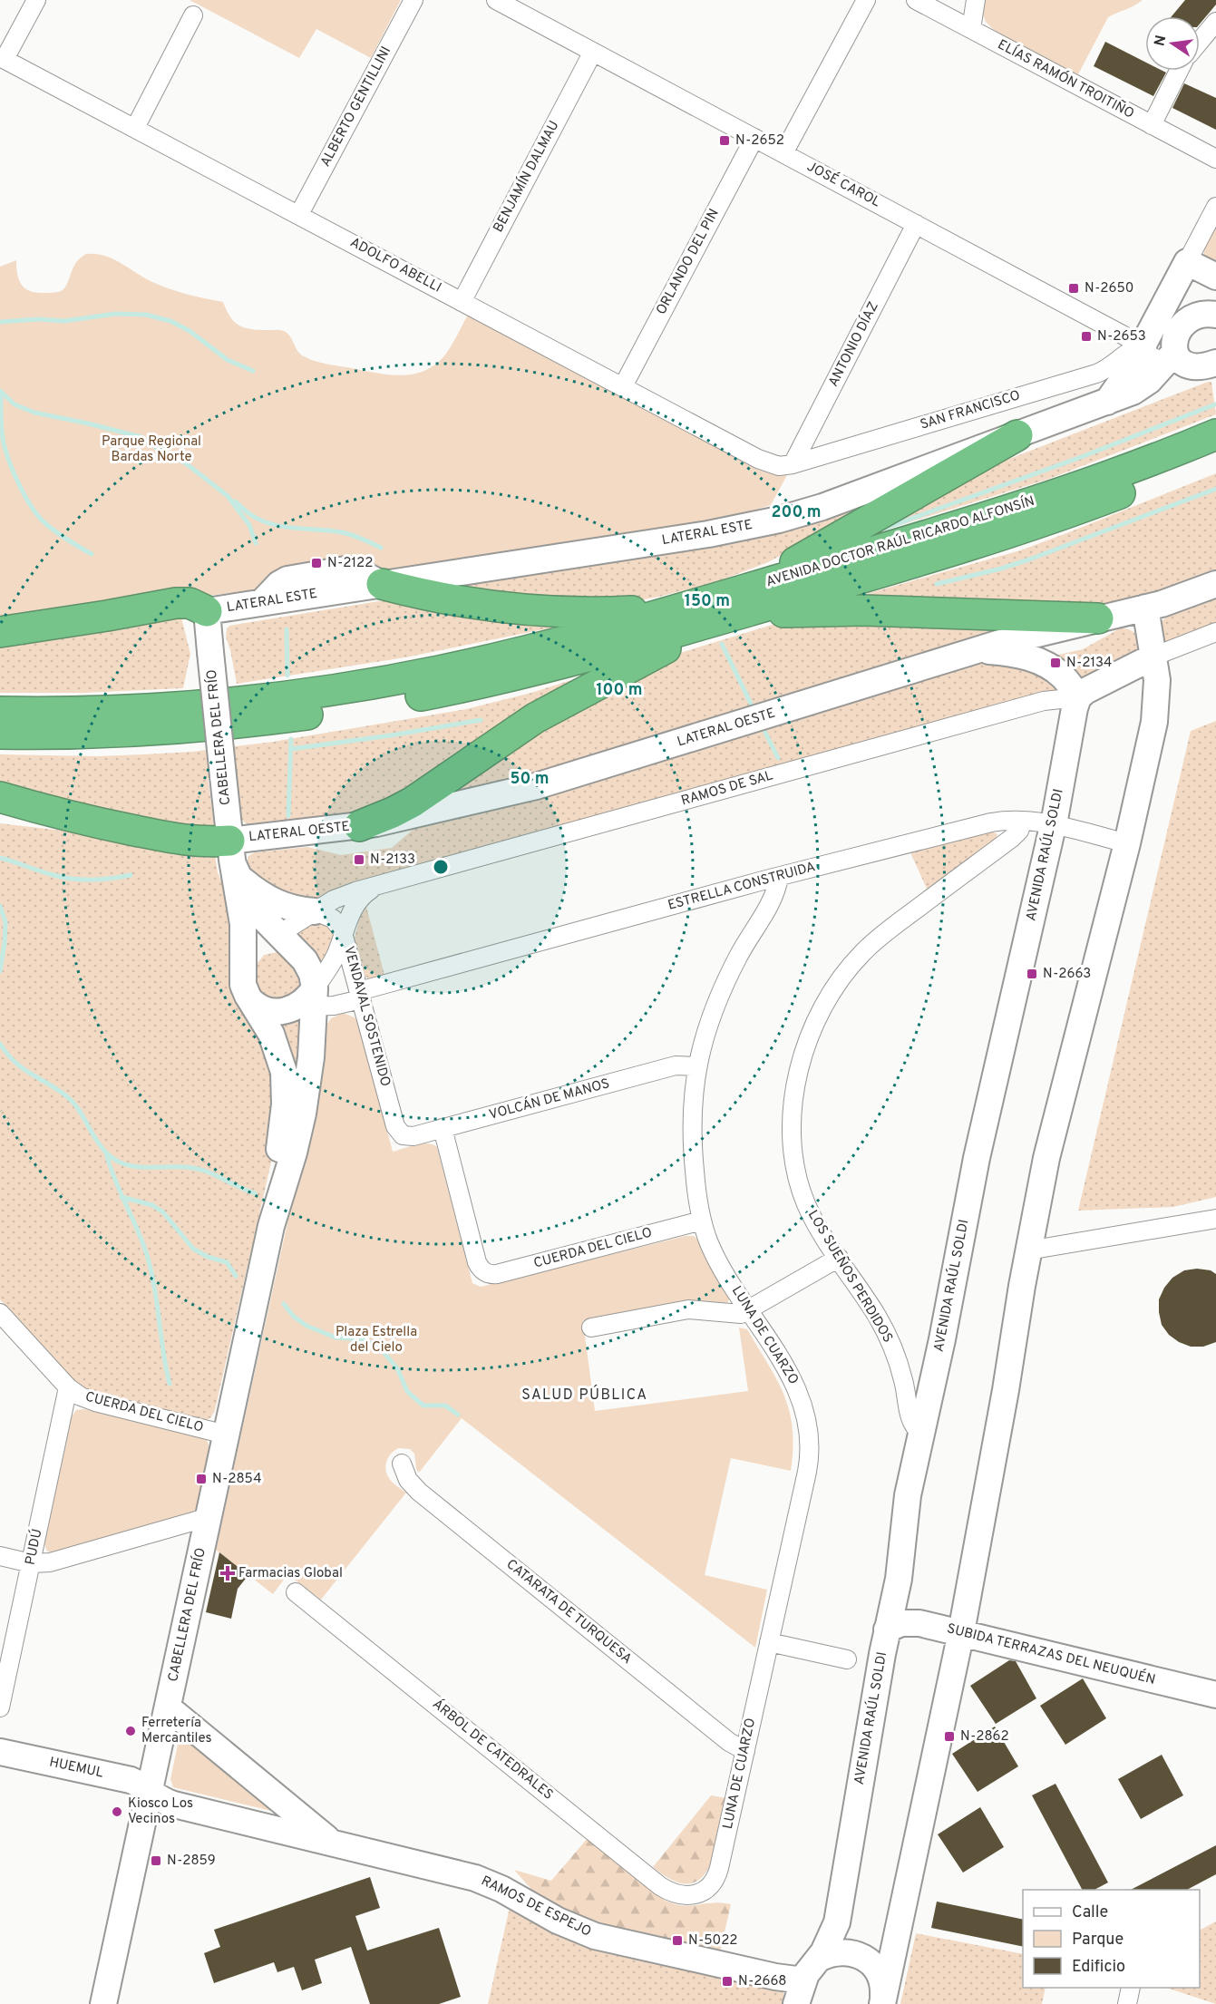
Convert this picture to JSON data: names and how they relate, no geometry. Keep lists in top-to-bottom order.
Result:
{
  "streets": {
    "highway": ["AVENIDA DOCTOR RAÚL RICARDO ALFONSÍN"],
    "main road": [
      "LATERAL ESTE",
      "LATERAL OESTE",
      "CABELLERA DEL FRÍO",
      "AVENIDA RAÚL SOLDI",
      "SUBIDA TERRAZAS DEL NEUQUÉN",
      "HUEMUL",
      "RAMOS DE ESPEJO"
    ],
    "street": [
      "ELÍAS RAMÓN TROITIÑO",
      "ALBERTO GENTILLINI",
      "BENJAMÍN DALMAU",
      "JOSÉ CAROL",
      "ORLANDO DEL PIN",
      "ADOLFO ABELLI",
      "ANTONIO DÍAZ",
      "SAN FRANCISCO",
      "RAMOS DE SAL",
      "ESTRELLA CONSTRUIDA",
      "VENDAVAL SOSTENIDO",
      "VOLCÁN DE MANOS",
      "CUERDA DEL CIELO",
      "LOS SUEÑOS PERDIDOS",
      "LUNA DE CUARZO",
      "PUDÚ",
      "CATARATA DE TURQUESA",
      "ÁRBOL DE CATEDRALES"
    ]
  },
  "crossings": [
    ["ALBERTO GENTILLINI", "ADOLFO ABELLI"],
    ["BENJAMÍN DALMAU", "JOSÉ CAROL"],
    ["BENJAMÍN DALMAU", "ADOLFO ABELLI"],
    ["JOSÉ CAROL", "ORLANDO DEL PIN"],
    ["JOSÉ CAROL", "ANTONIO DÍAZ"],
    ["JOSÉ CAROL", "SAN FRANCISCO"],
    ["JOSÉ CAROL", "LATERAL ESTE"],
    ["ORLANDO DEL PIN", "ADOLFO ABELLI"],
    ["ADOLFO ABELLI", "ANTONIO DÍAZ"],
    ["ADOLFO ABELLI", "SAN FRANCISCO"],
    ["ANTONIO DÍAZ", "SAN FRANCISCO"],
    ["LATERAL ESTE", "CABELLERA DEL FRÍO"],
    ["LATERAL OESTE", "CABELLERA DEL FRÍO"],
    ["CABELLERA DEL FRÍO", "RAMOS DE SAL"],
    ["CABELLERA DEL FRÍO", "ESTRELLA CONSTRUIDA"],
    ["CABELLERA DEL FRÍO", "CUERDA DEL CIELO"],
    ["CABELLERA DEL FRÍO", "HUEMUL"],
    ["CABELLERA DEL FRÍO", "RAMOS DE ESPEJO"],
    ["RAMOS DE SAL", "AVENIDA RAÚL SOLDI"],
    ["RAMOS DE SAL", "ESTRELLA CONSTRUIDA"],
    ["RAMOS DE SAL", "VENDAVAL SOSTENIDO"],
    ["AVENIDA RAÚL SOLDI", "ESTRELLA CONSTRUIDA"],
    ["AVENIDA RAÚL SOLDI", "LOS SUEÑOS PERDIDOS"],
    ["AVENIDA RAÚL SOLDI", "SUBIDA TERRAZAS DEL NEUQUÉN"],
    ["AVENIDA RAÚL SOLDI", "RAMOS DE ESPEJO"],
    ["ESTRELLA CONSTRUIDA", "VENDAVAL SOSTENIDO"],
    ["ESTRELLA CONSTRUIDA", "LOS SUEÑOS PERDIDOS"],
    ["ESTRELLA CONSTRUIDA", "LUNA DE CUARZO"],
    ["VENDAVAL SOSTENIDO", "VOLCÁN DE MANOS"],
    ["VOLCÁN DE MANOS", "CUERDA DEL CIELO"],
    ["VOLCÁN DE MANOS", "LUNA DE CUARZO"],
    ["CUERDA DEL CIELO", "LUNA DE CUARZO"],
    ["CUERDA DEL CIELO", "PUDÚ"],
    ["LUNA DE CUARZO", "CATARATA DE TURQUESA"],
    ["LUNA DE CUARZO", "ÁRBOL DE CATEDRALES"],
    ["HUEMUL", "RAMOS DE ESPEJO"]
  ],
  "districts": ["SALUD PÚBLICA"],
  "parks": ["Parque Regional Bardas Norte", "Plaza Estrella del Cielo"],
  "places": {
    "transit": [
      "N-2652",
      "N-2650",
      "N-2653",
      "N-2122",
      "N-2134",
      "N-2133",
      "N-2663",
      "N-2854",
      "N-2862",
      "N-2859",
      "N-5022",
      "N-2668"
    ],
    "health": ["Farmacias Global"],
    "other": ["Ferretería Mercantiles", "Kiosco Los Vecinos"]
  },
  "legend": ["Calle", "Parque", "Edificio"],
  "north": "left",
  "rings": [
    "200 m",
    "150 m",
    "100 m",
    "50 m"
  ]
}
